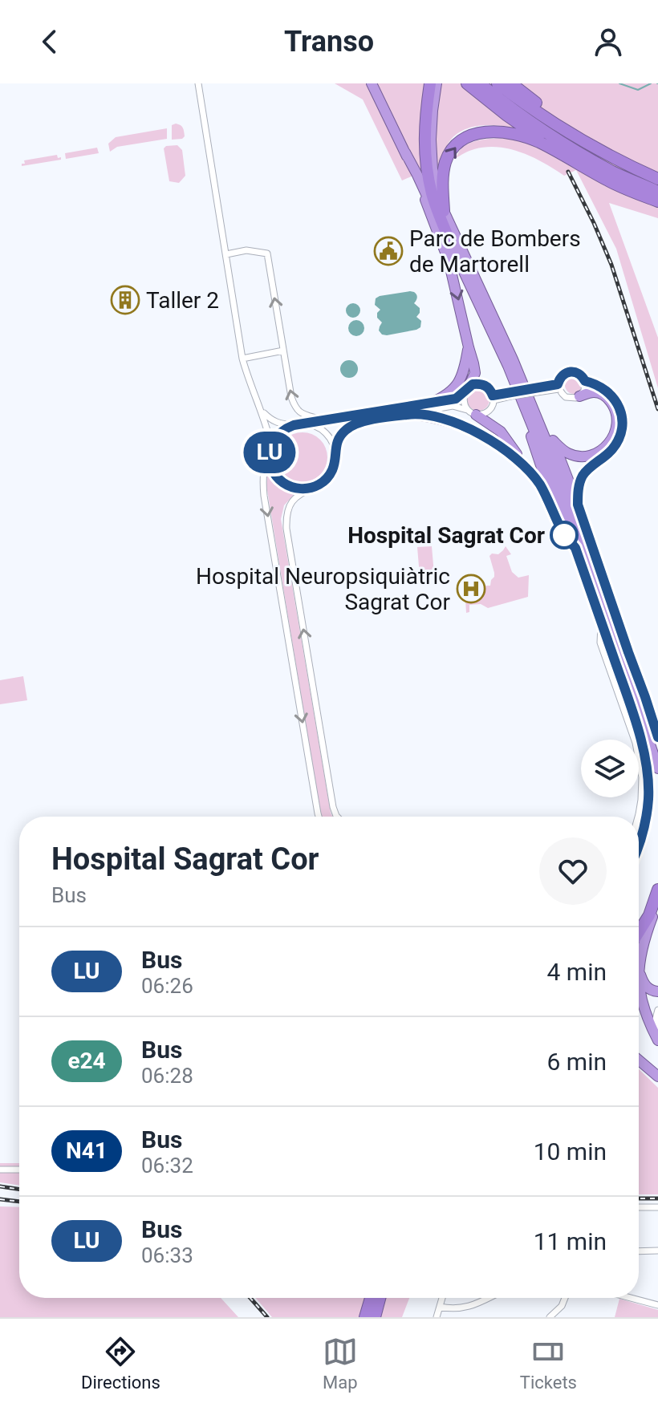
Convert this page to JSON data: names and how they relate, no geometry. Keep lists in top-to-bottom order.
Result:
{
  "places": {
    "public building": ["Parc de Bombers de Martorell"],
    "building": ["Taller 2"],
    "other": ["Hospital Sagrat Cor"],
    "hospital": ["Hospital Neuropsiquiàtric Sagrat Cor"]
  },
  "lines": ["bus line LU"],
  "page": {
    "header": "Transo",
    "on_map": "LU",
    "heading": ["Hospital Sagrat Cor", "Bus"],
    "list": [
      {
        "mark": "LU",
        "name": "Bus",
        "note": "06:26",
        "value": "4 min"
      },
      {
        "mark": "e24",
        "name": "Bus",
        "note": "06:28",
        "value": "6 min"
      },
      {
        "mark": "N41",
        "name": "Bus",
        "note": "06:32",
        "value": "10 min"
      },
      {
        "mark": "LU",
        "name": "Bus",
        "note": "06:33",
        "value": "11 min"
      }
    ],
    "tabs": ["Directions", "Map", "Tickets"]
  }
}
